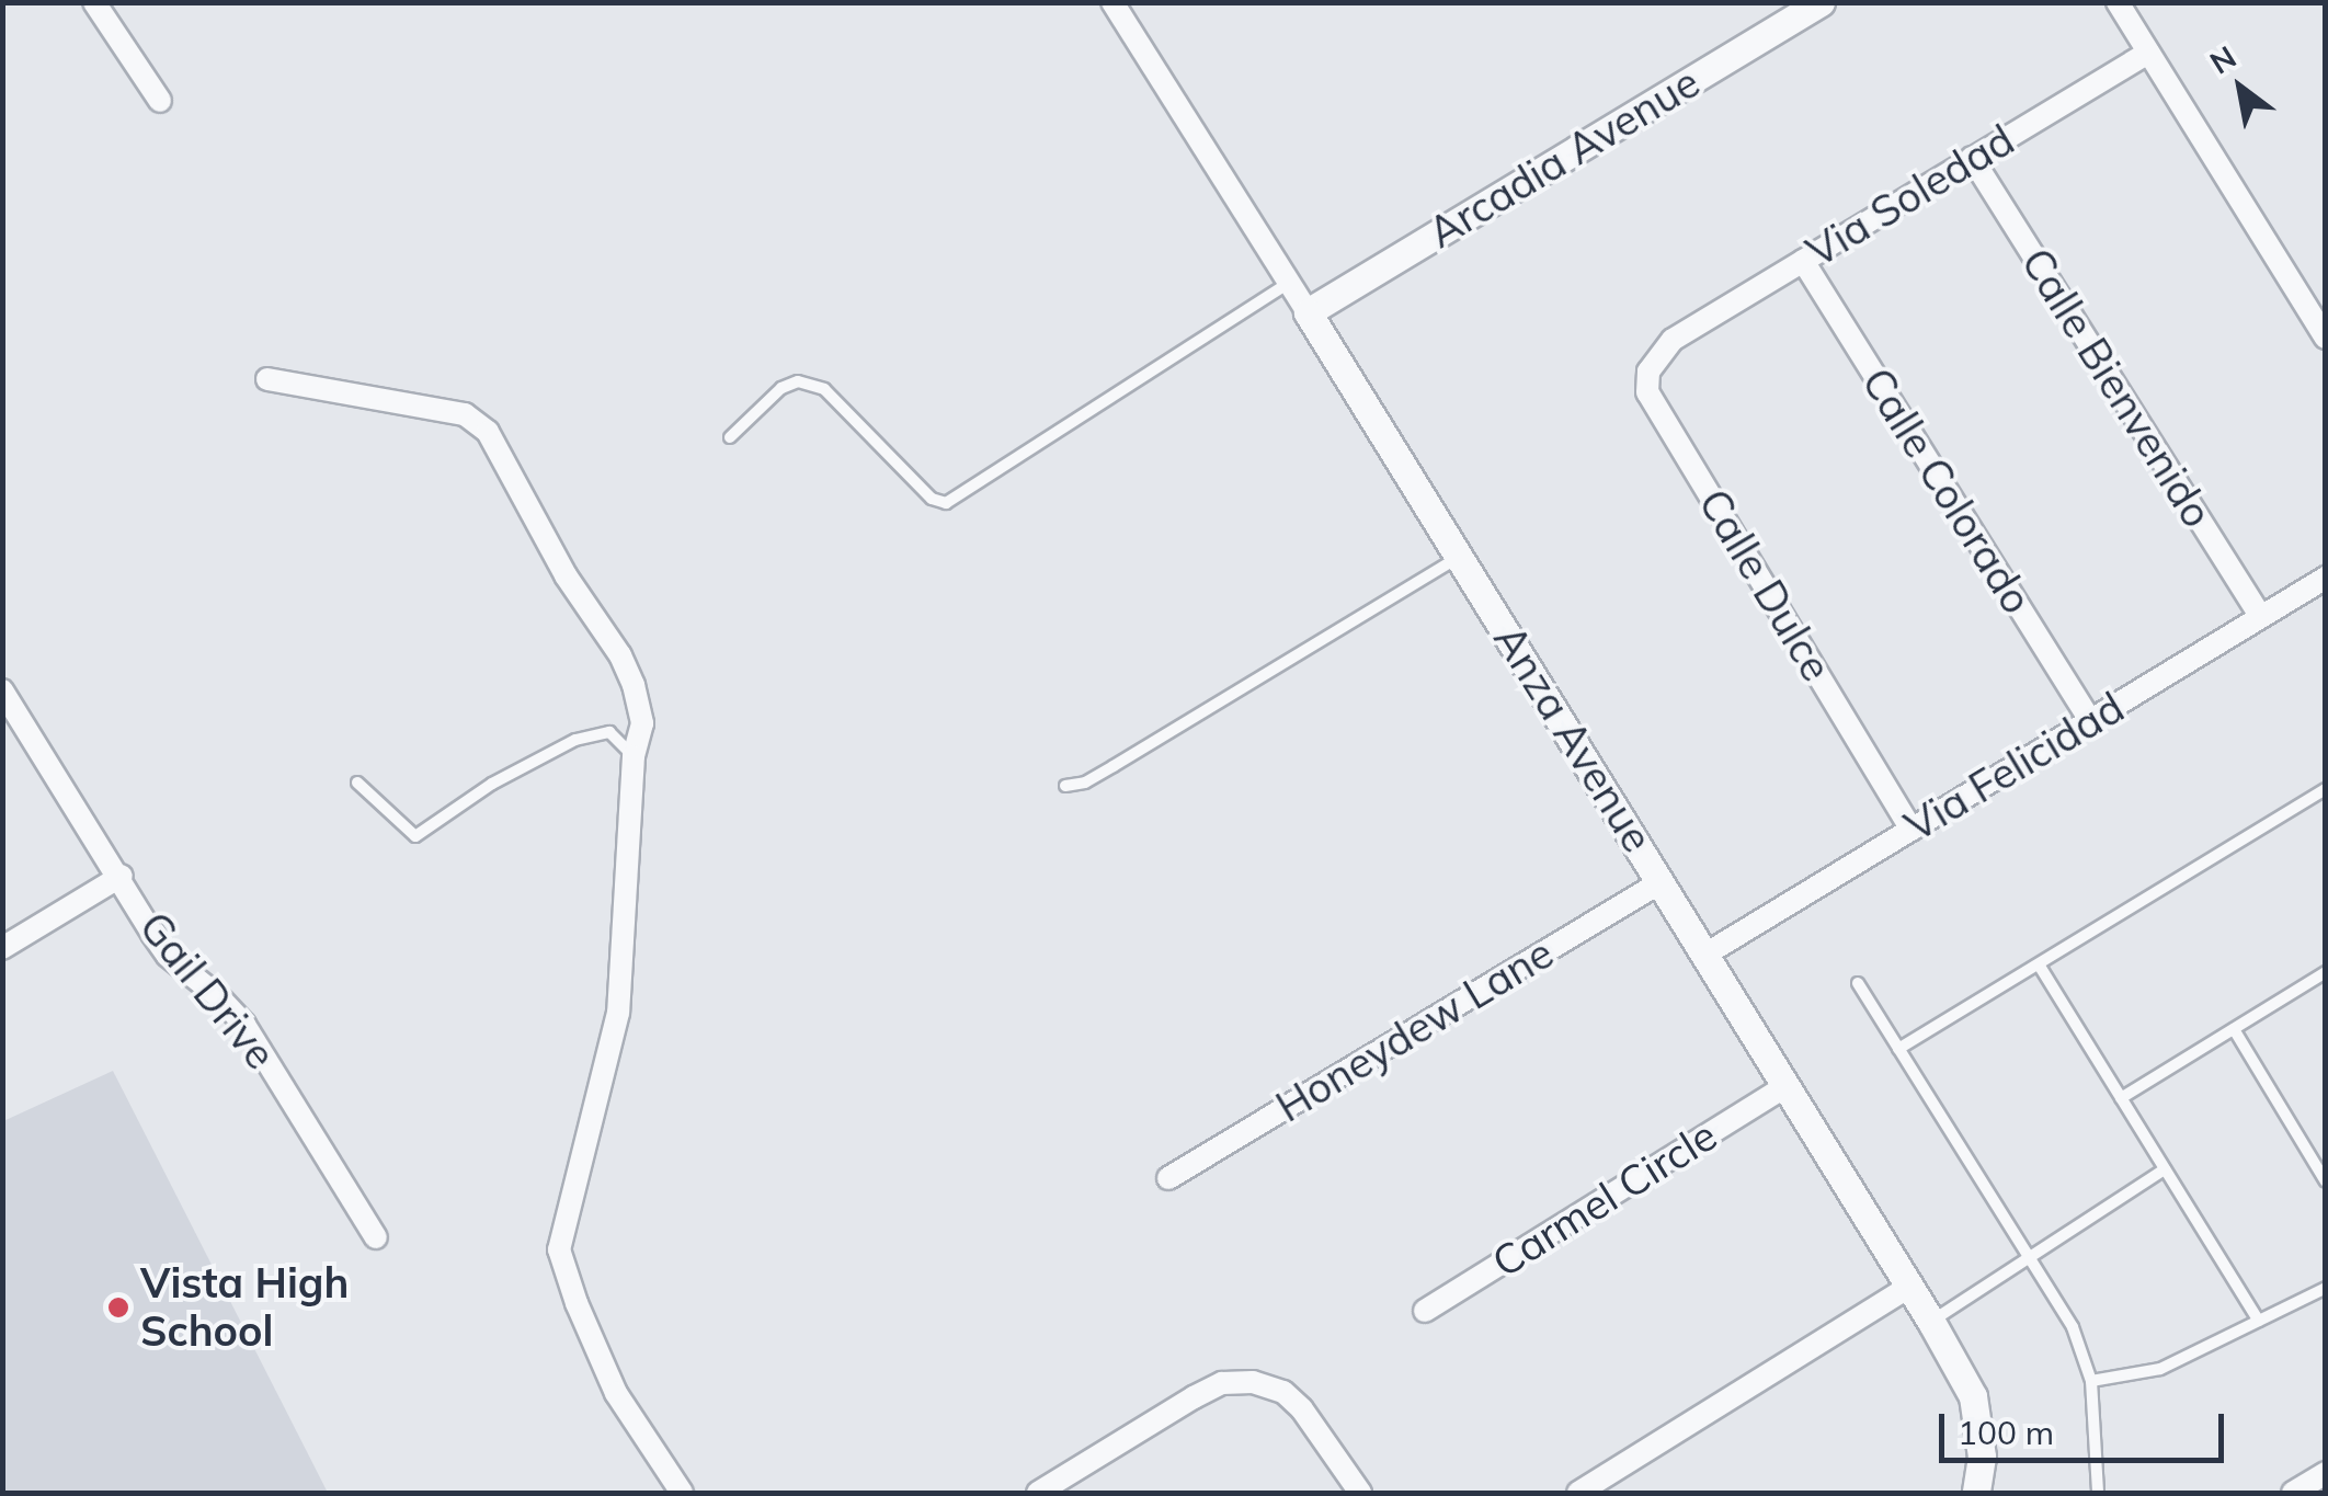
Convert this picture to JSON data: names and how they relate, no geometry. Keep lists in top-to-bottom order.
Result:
{
  "streets": {
    "street": [
      "Arcadia Avenue",
      "Via Soledad",
      "Calle Bienvenido",
      "Calle Colorado",
      "Calle Dulce",
      "Anza Avenue",
      "Via Felicidad",
      "Gail Drive",
      "Honeydew Lane",
      "Carmel Circle"
    ]
  },
  "crossings": [
    ["Arcadia Avenue", "Anza Avenue"],
    ["Via Soledad", "Calle Bienvenido"],
    ["Via Soledad", "Calle Colorado"],
    ["Via Soledad", "Calle Dulce"],
    ["Calle Bienvenido", "Via Felicidad"],
    ["Calle Colorado", "Via Felicidad"],
    ["Calle Dulce", "Via Felicidad"],
    ["Anza Avenue", "Via Felicidad"],
    ["Anza Avenue", "Honeydew Lane"],
    ["Anza Avenue", "Carmel Circle"]
  ],
  "places": ["Vista High School"],
  "scale_bar": "100 m",
  "north": "top left"
}
